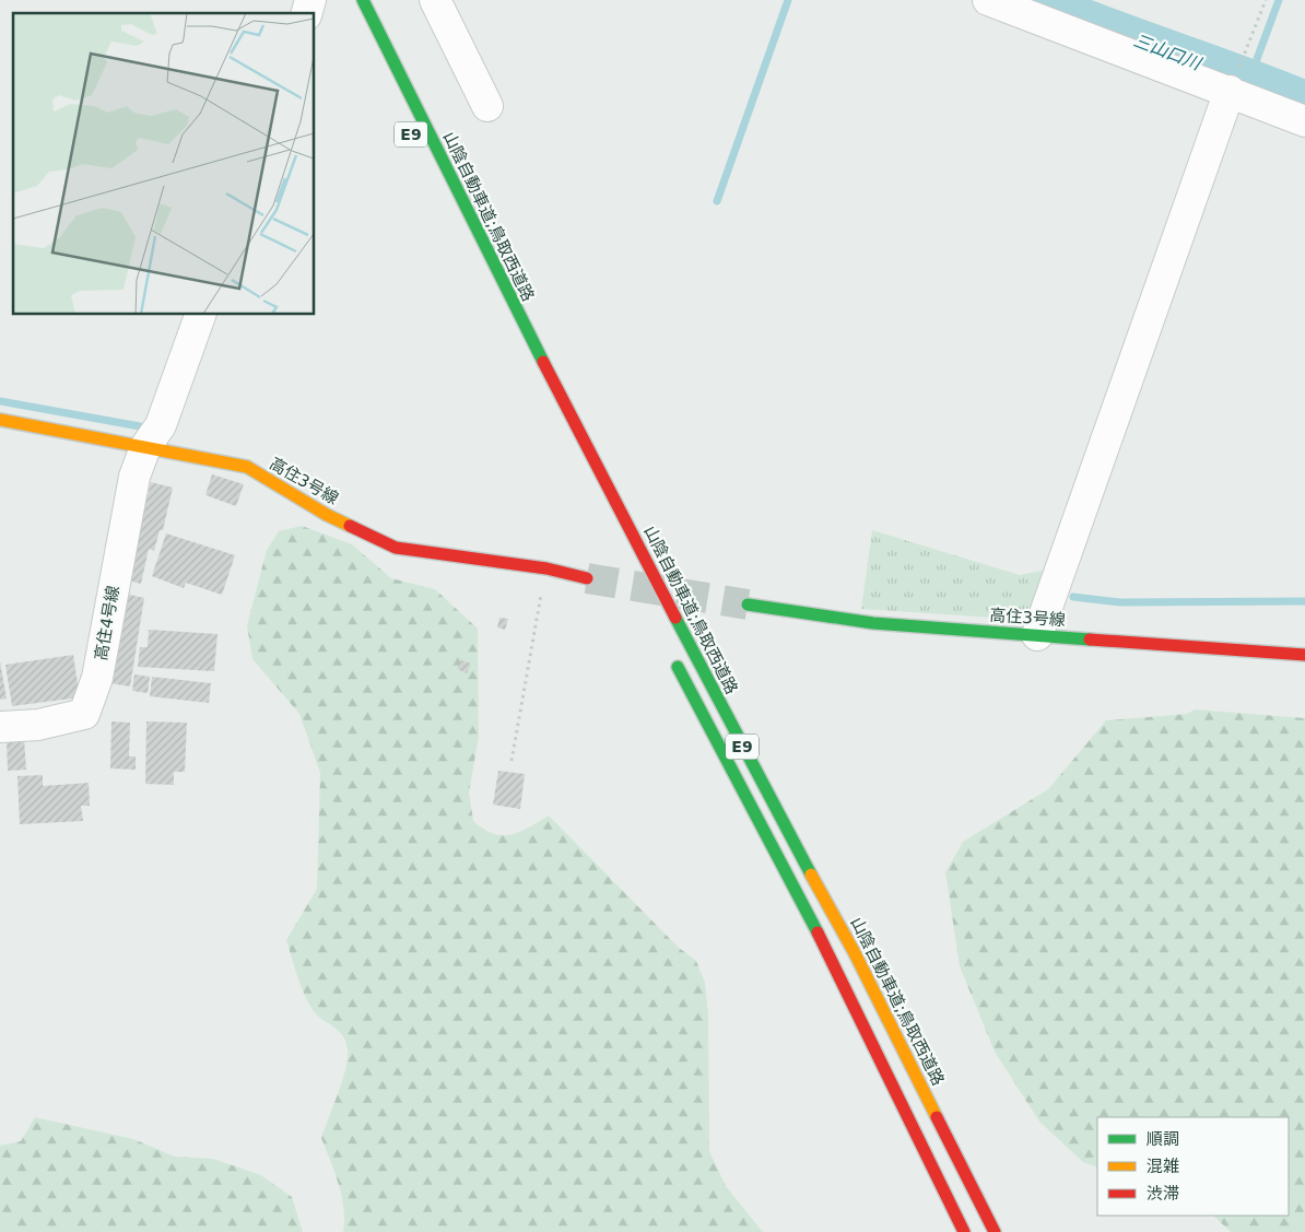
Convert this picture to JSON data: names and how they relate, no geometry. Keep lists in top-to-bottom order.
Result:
{
  "streets": {
    "main road": ["E9", "山陰自動車道;鳥取西道路", "高住3号線"],
    "street": ["高住4号線"]
  },
  "crossings": [
    ["高住3号線", "高住4号線"]
  ],
  "water": ["三山口川"],
  "legend": ["順調", "混雑", "渋滞"]
}
